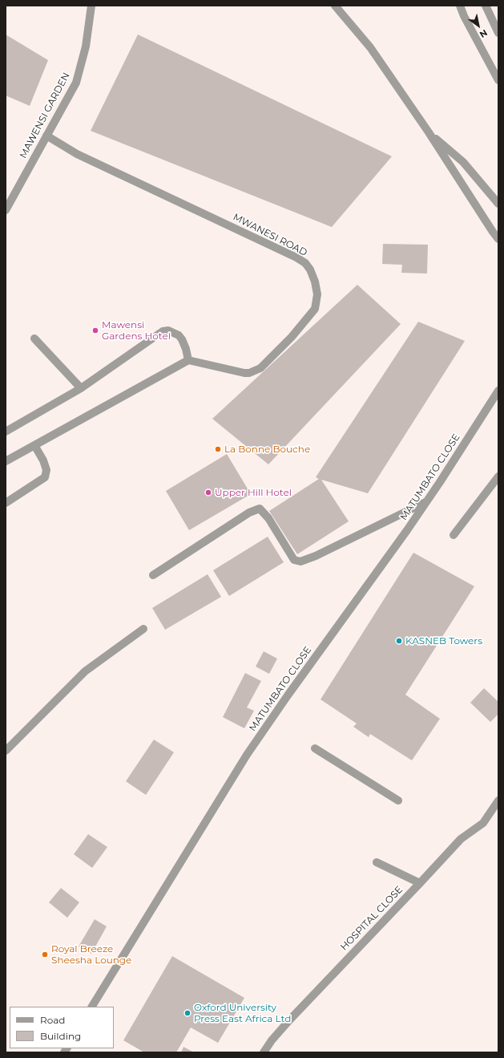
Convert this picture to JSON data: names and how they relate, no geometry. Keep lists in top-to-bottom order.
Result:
{
  "streets": {
    "street": [
      "MAWENSI GARDEN",
      "MWANESI ROAD",
      "MATUMBATO CLOSE",
      "HOSPITAL CLOSE"
    ]
  },
  "crossings": [
    ["MAWENSI GARDEN", "MWANESI ROAD"]
  ],
  "places": [
    "Mawensi Gardens Hotel",
    "La Bonne Bouche",
    "Upper Hill Hotel",
    "KASNEB Towers",
    "Royal Breeze Sheesha Lounge",
    "Oxford University Press East Africa Ltd"
  ],
  "legend": ["Road", "Building"],
  "north": "bottom right"
}
